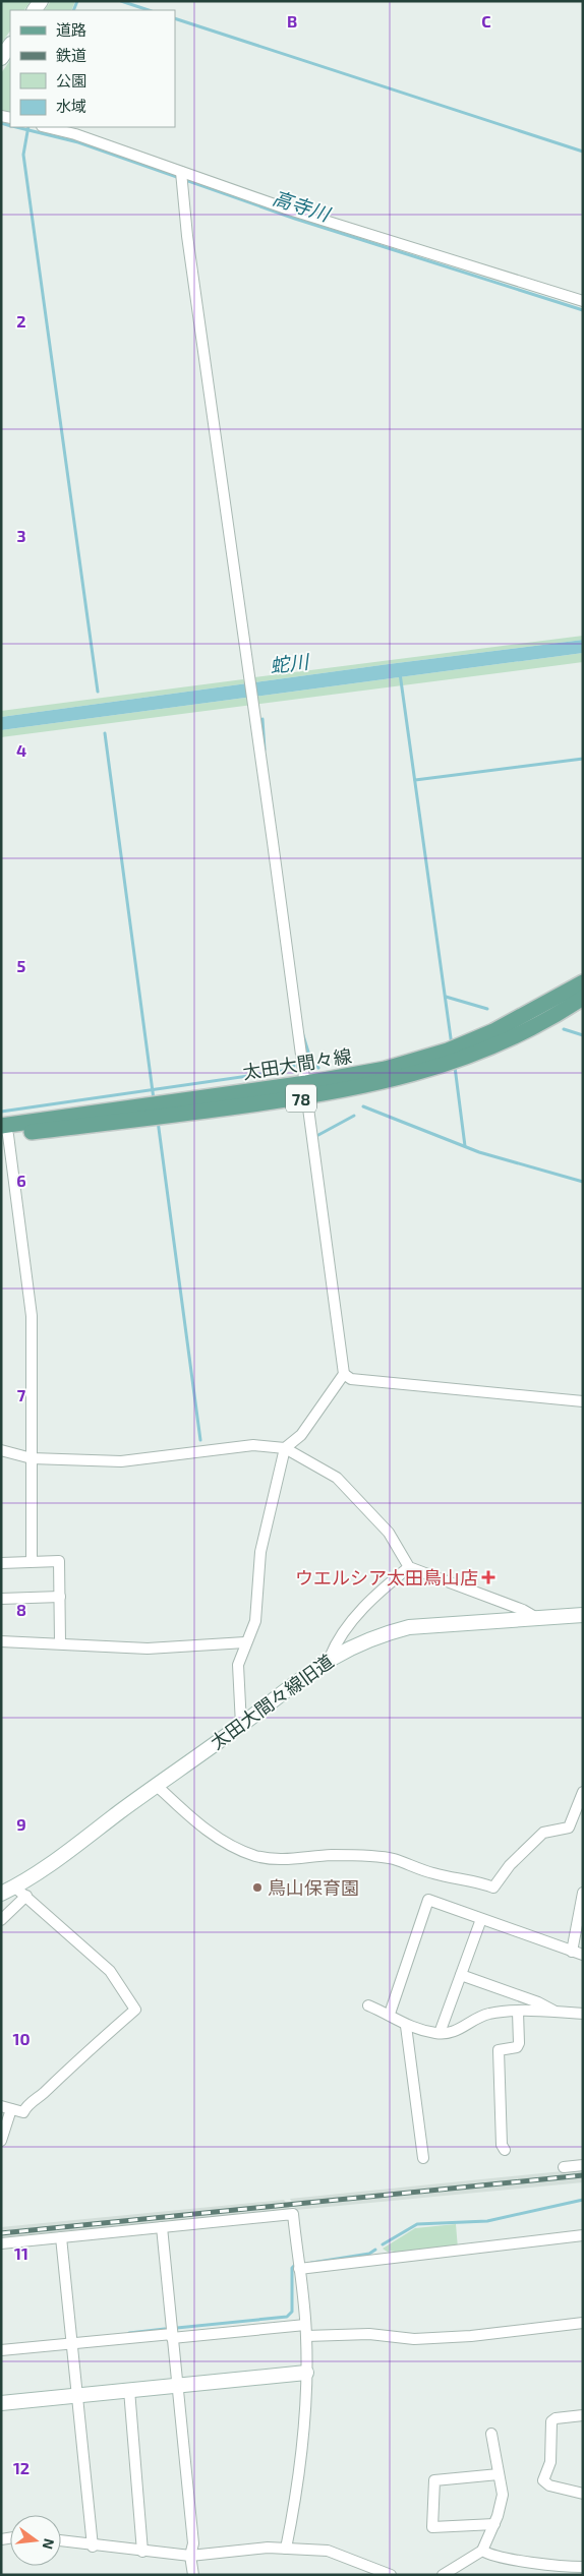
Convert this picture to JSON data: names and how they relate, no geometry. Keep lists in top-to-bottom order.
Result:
{
  "streets": {
    "main road": ["太田大間々線", "78"],
    "street": ["太田大間々線旧道"]
  },
  "water": ["高寺川", "蛇川"],
  "places": {
    "health": ["ウエルシア太田鳥山店"],
    "other": ["鳥山保育園"]
  },
  "legend": [
    "道路",
    "鉄道",
    "公園",
    "水域"
  ],
  "north": "right",
  "grid": {
    "columns": ["B", "C"],
    "rows": [
      "2",
      "3",
      "4",
      "5",
      "6",
      "7",
      "8",
      "9",
      "10",
      "11",
      "12"
    ]
  }
}
